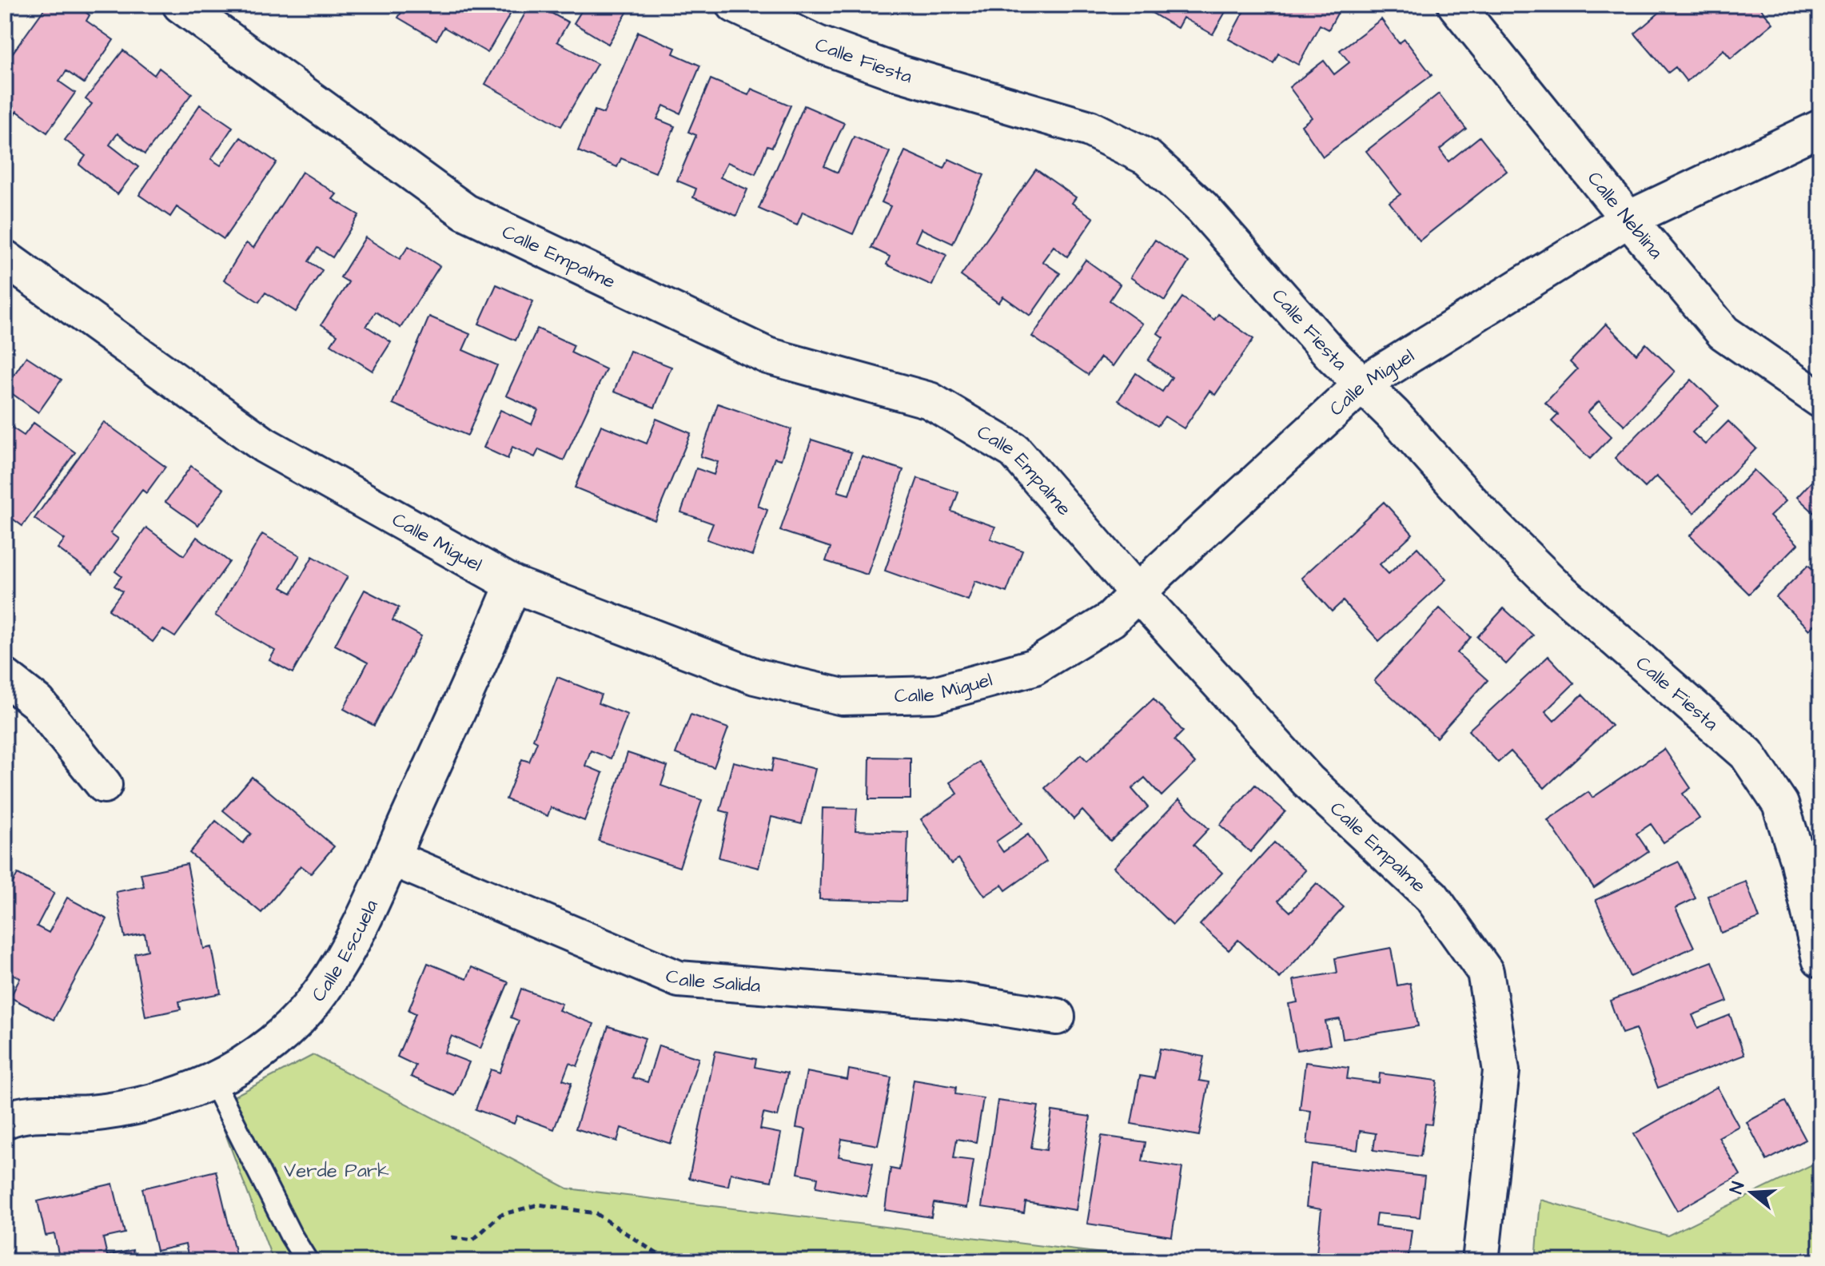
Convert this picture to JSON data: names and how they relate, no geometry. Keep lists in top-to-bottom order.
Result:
{
  "streets": {
    "street": [
      "Calle Fiesta",
      "Calle Neblina",
      "Calle Empalme",
      "Calle Miguel",
      "Calle Escuela",
      "Calle Salida"
    ]
  },
  "crossings": [
    ["Calle Fiesta", "Calle Miguel"],
    ["Calle Neblina", "Calle Miguel"],
    ["Calle Empalme", "Calle Miguel"],
    ["Calle Miguel", "Calle Escuela"],
    ["Calle Escuela", "Calle Salida"]
  ],
  "parks": ["Verde Park"],
  "north": "left"
}
